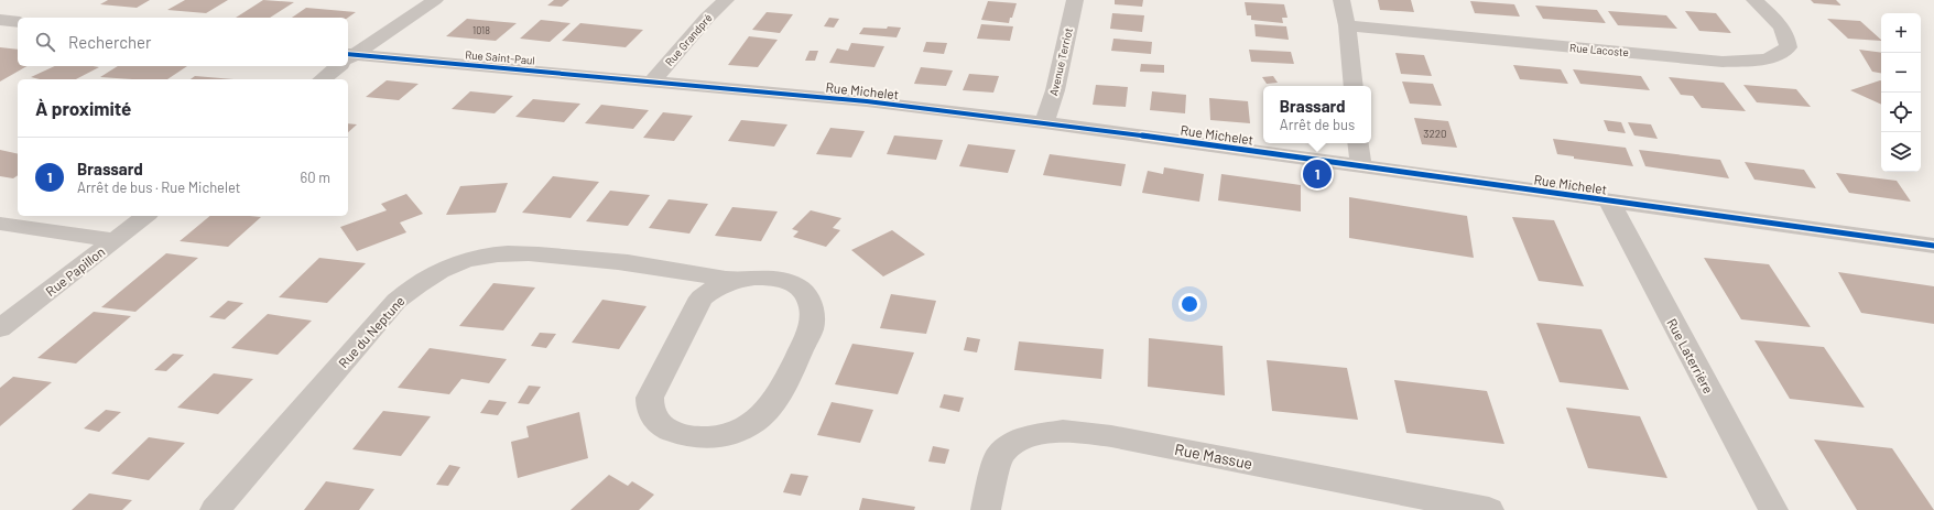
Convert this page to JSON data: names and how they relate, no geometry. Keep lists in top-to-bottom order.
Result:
{
  "streets": {
    "street": [
      "Rue Grandpré",
      "Rue Lacoste",
      "Rue Saint-Paul",
      "Avenue Terriot",
      "Rue Michelet",
      "Rue Papillon",
      "Rue du Neptune",
      "Rue Laterrière",
      "Rue Massue"
    ]
  },
  "crossings": [
    ["Rue Grandpré", "Rue Saint-Paul"],
    ["Rue Grandpré", "Rue Michelet"],
    ["Rue Saint-Paul", "Rue Michelet"],
    ["Avenue Terriot", "Rue Michelet"],
    ["Rue Michelet", "Rue Laterrière"]
  ],
  "house_numbers": ["1018", "3220"],
  "page": {
    "map_buttons": ["+", "−"],
    "search": "Rechercher",
    "heading": "À proximité",
    "popup": ["Brassard", "Arrêt de bus"],
    "list": [
      {
        "mark": "1",
        "name": "Brassard",
        "note": "Arrêt de bus · Rue Michelet",
        "value": "60 m"
      }
    ],
    "pins": "1"
  }
}
